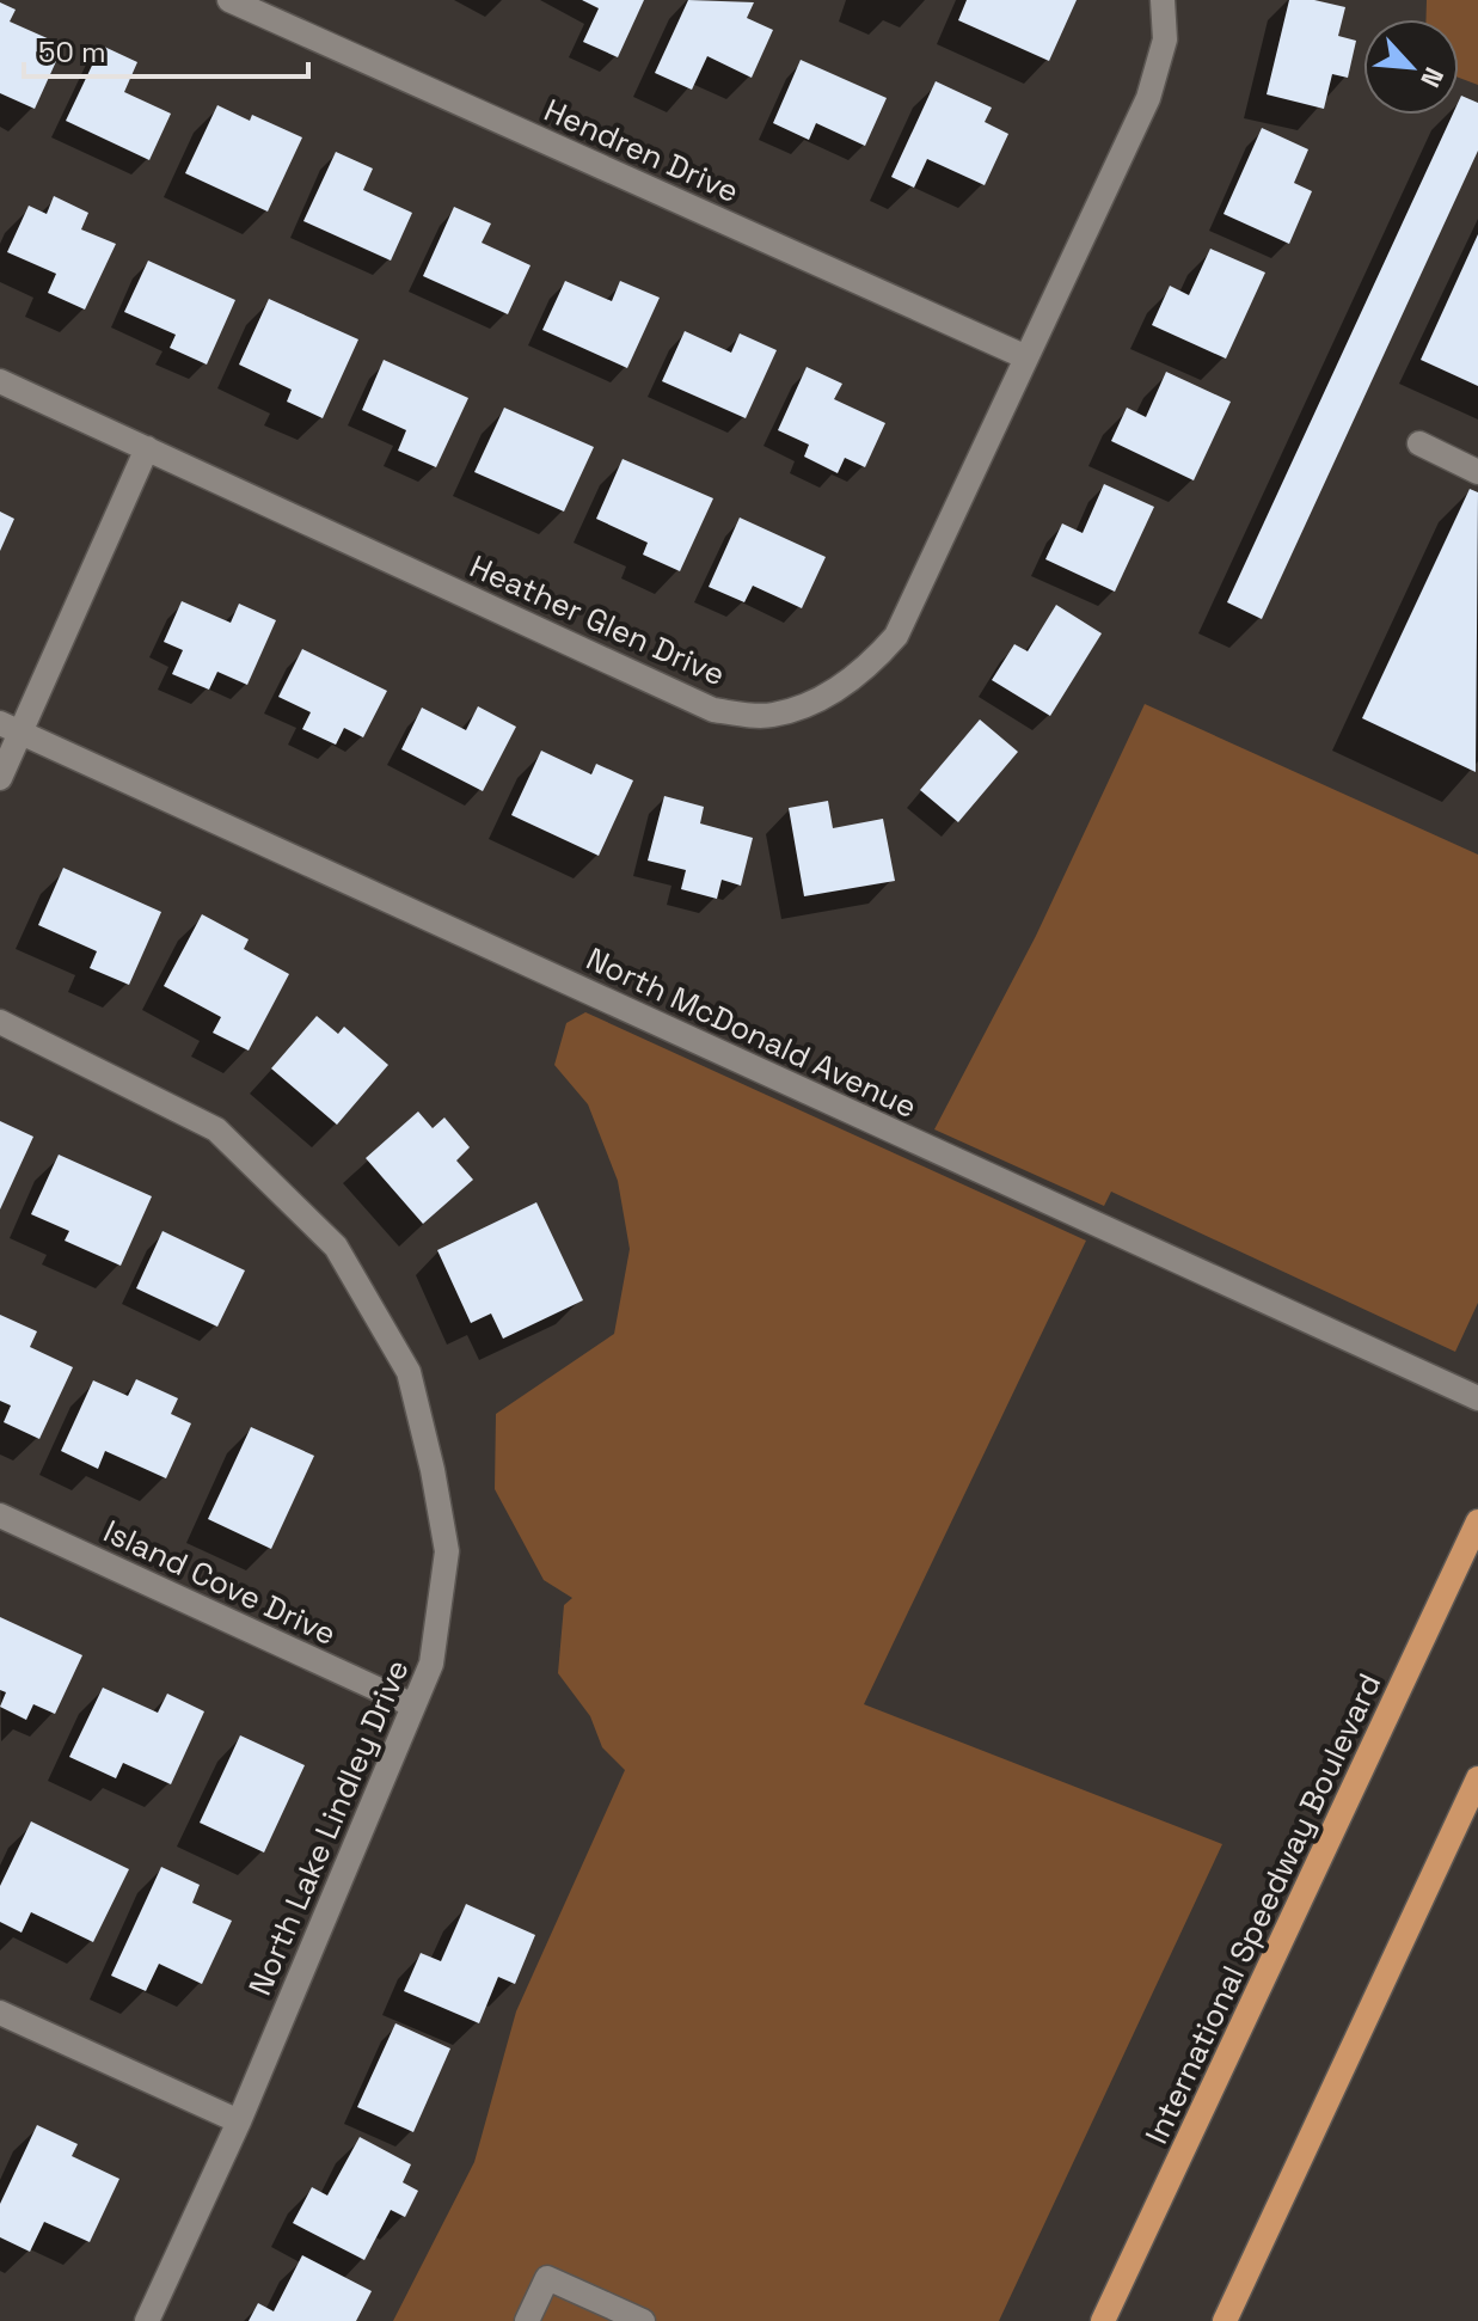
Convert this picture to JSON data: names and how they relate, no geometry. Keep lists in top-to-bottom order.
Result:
{
  "streets": {
    "main road": ["International Speedway Boulevard"],
    "street": [
      "Hendren Drive",
      "Heather Glen Drive",
      "North McDonald Avenue",
      "Island Cove Drive",
      "North Lake Lindley Drive"
    ]
  },
  "crossings": [
    ["Hendren Drive", "Heather Glen Drive"],
    ["Island Cove Drive", "North Lake Lindley Drive"]
  ],
  "scale_bar": "50 m",
  "north": "bottom right"
}
